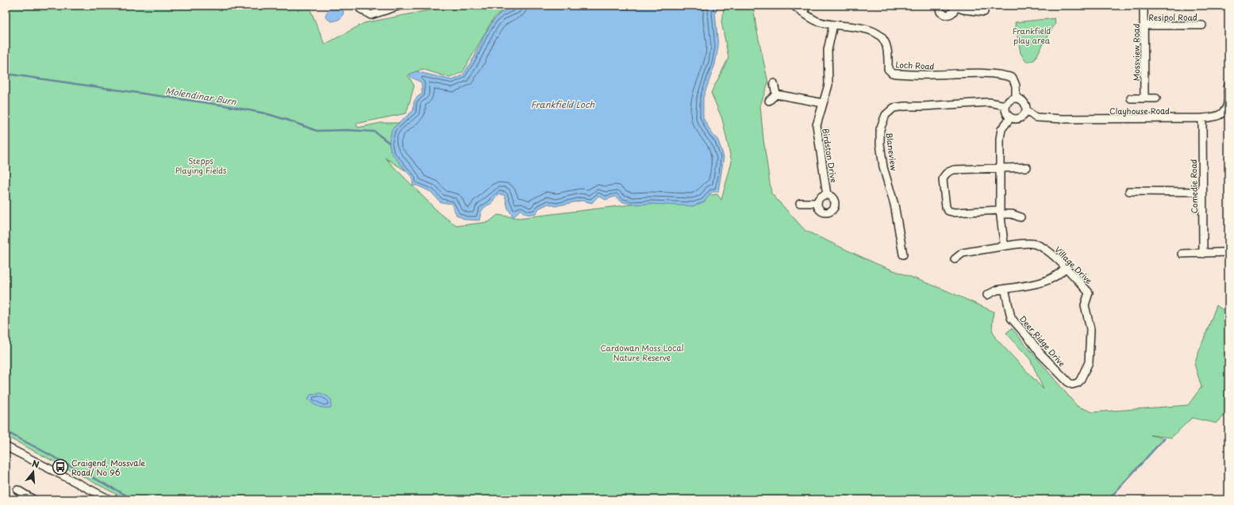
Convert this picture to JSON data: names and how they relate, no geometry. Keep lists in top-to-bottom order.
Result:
{
  "streets": {
    "street": [
      "Resipol Road",
      "Mossview Road",
      "Loch Road",
      "Clayhouse Road",
      "Blaneview",
      "Birdston Drive",
      "Comedie Road",
      "Village Drive",
      "Deer Ridge Drive"
    ]
  },
  "crossings": [
    ["Resipol Road", "Mossview Road"],
    ["Loch Road", "Clayhouse Road"],
    ["Loch Road", "Blaneview"],
    ["Loch Road", "Birdston Drive"],
    ["Clayhouse Road", "Blaneview"],
    ["Clayhouse Road", "Comedie Road"],
    ["Village Drive", "Deer Ridge Drive"]
  ],
  "water": ["Molendinar Burn", "Frankfield Loch"],
  "parks": ["Frankfield play area", "Stepps Playing Fields", "Cardowan Moss Local Nature Reserve"],
  "places": {
    "bus stop": ["Craigend, Mossvale Road/ No 96"]
  },
  "north": "top"
}
